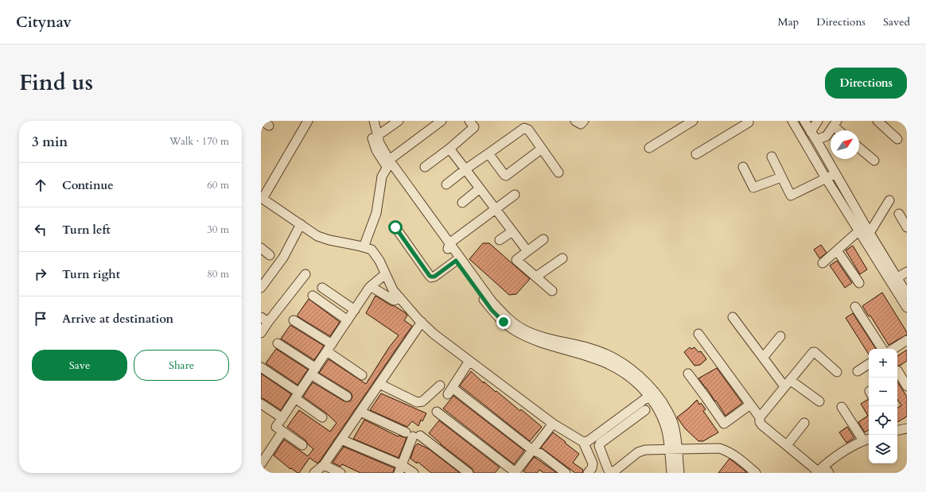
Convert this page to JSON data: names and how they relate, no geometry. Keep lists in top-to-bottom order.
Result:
{
  "north": "top right",
  "page": {
    "header": "Citynav",
    "nav": ["Map", "Directions", "Saved"],
    "title": "Find us",
    "buttons": [
      "Directions",
      ["Save", "Share"]
    ],
    "heading": ["3 min", "Walk · 170 m"],
    "list": [
      ["Continue", "60 m"],
      ["Turn left", "30 m"],
      ["Turn right", "80 m"],
      "Arrive at destination"
    ],
    "map_buttons": ["+", "−"]
  }
}
